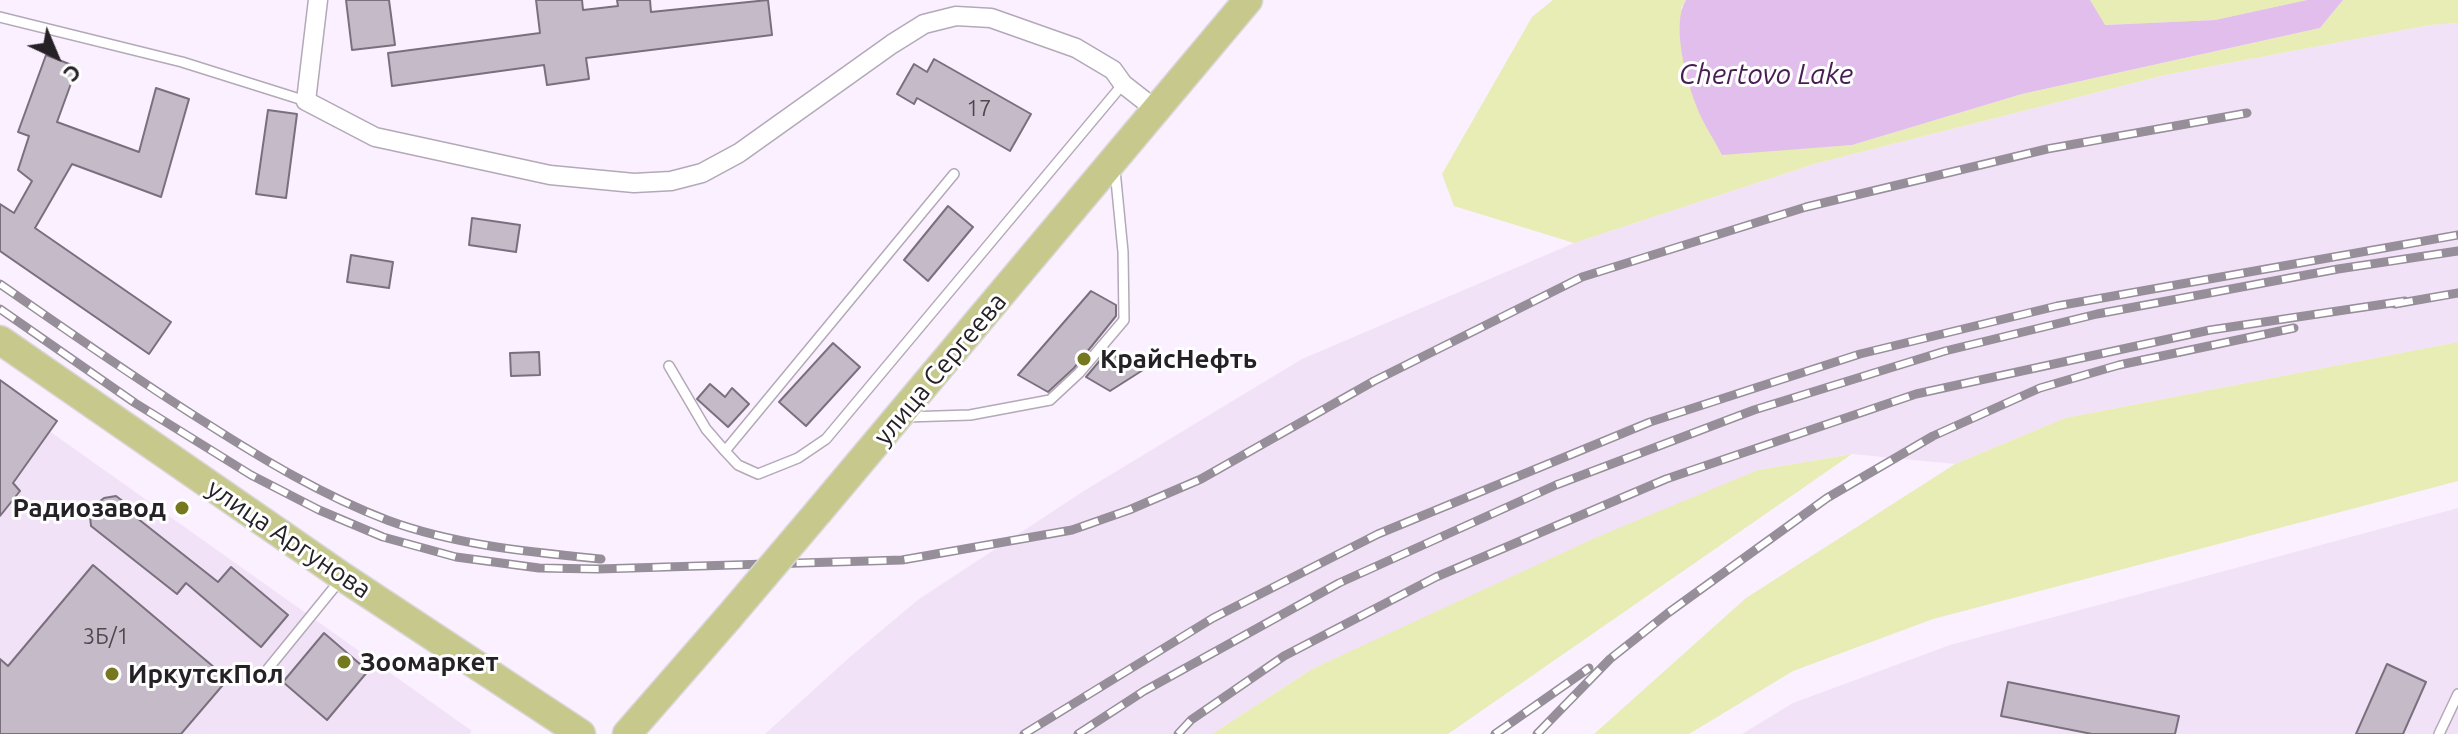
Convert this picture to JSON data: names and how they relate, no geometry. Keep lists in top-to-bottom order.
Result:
{
  "streets": {
    "main road": ["улица Сергеева", "улица Аргунова"]
  },
  "water": ["Chertovo Lake"],
  "places": [
    "КрайсНефть",
    "Радиозавод",
    "Зоомаркет",
    "ИркутскПол"
  ],
  "house_numbers": ["17", "3Б/1"],
  "north": "bottom right"
}
